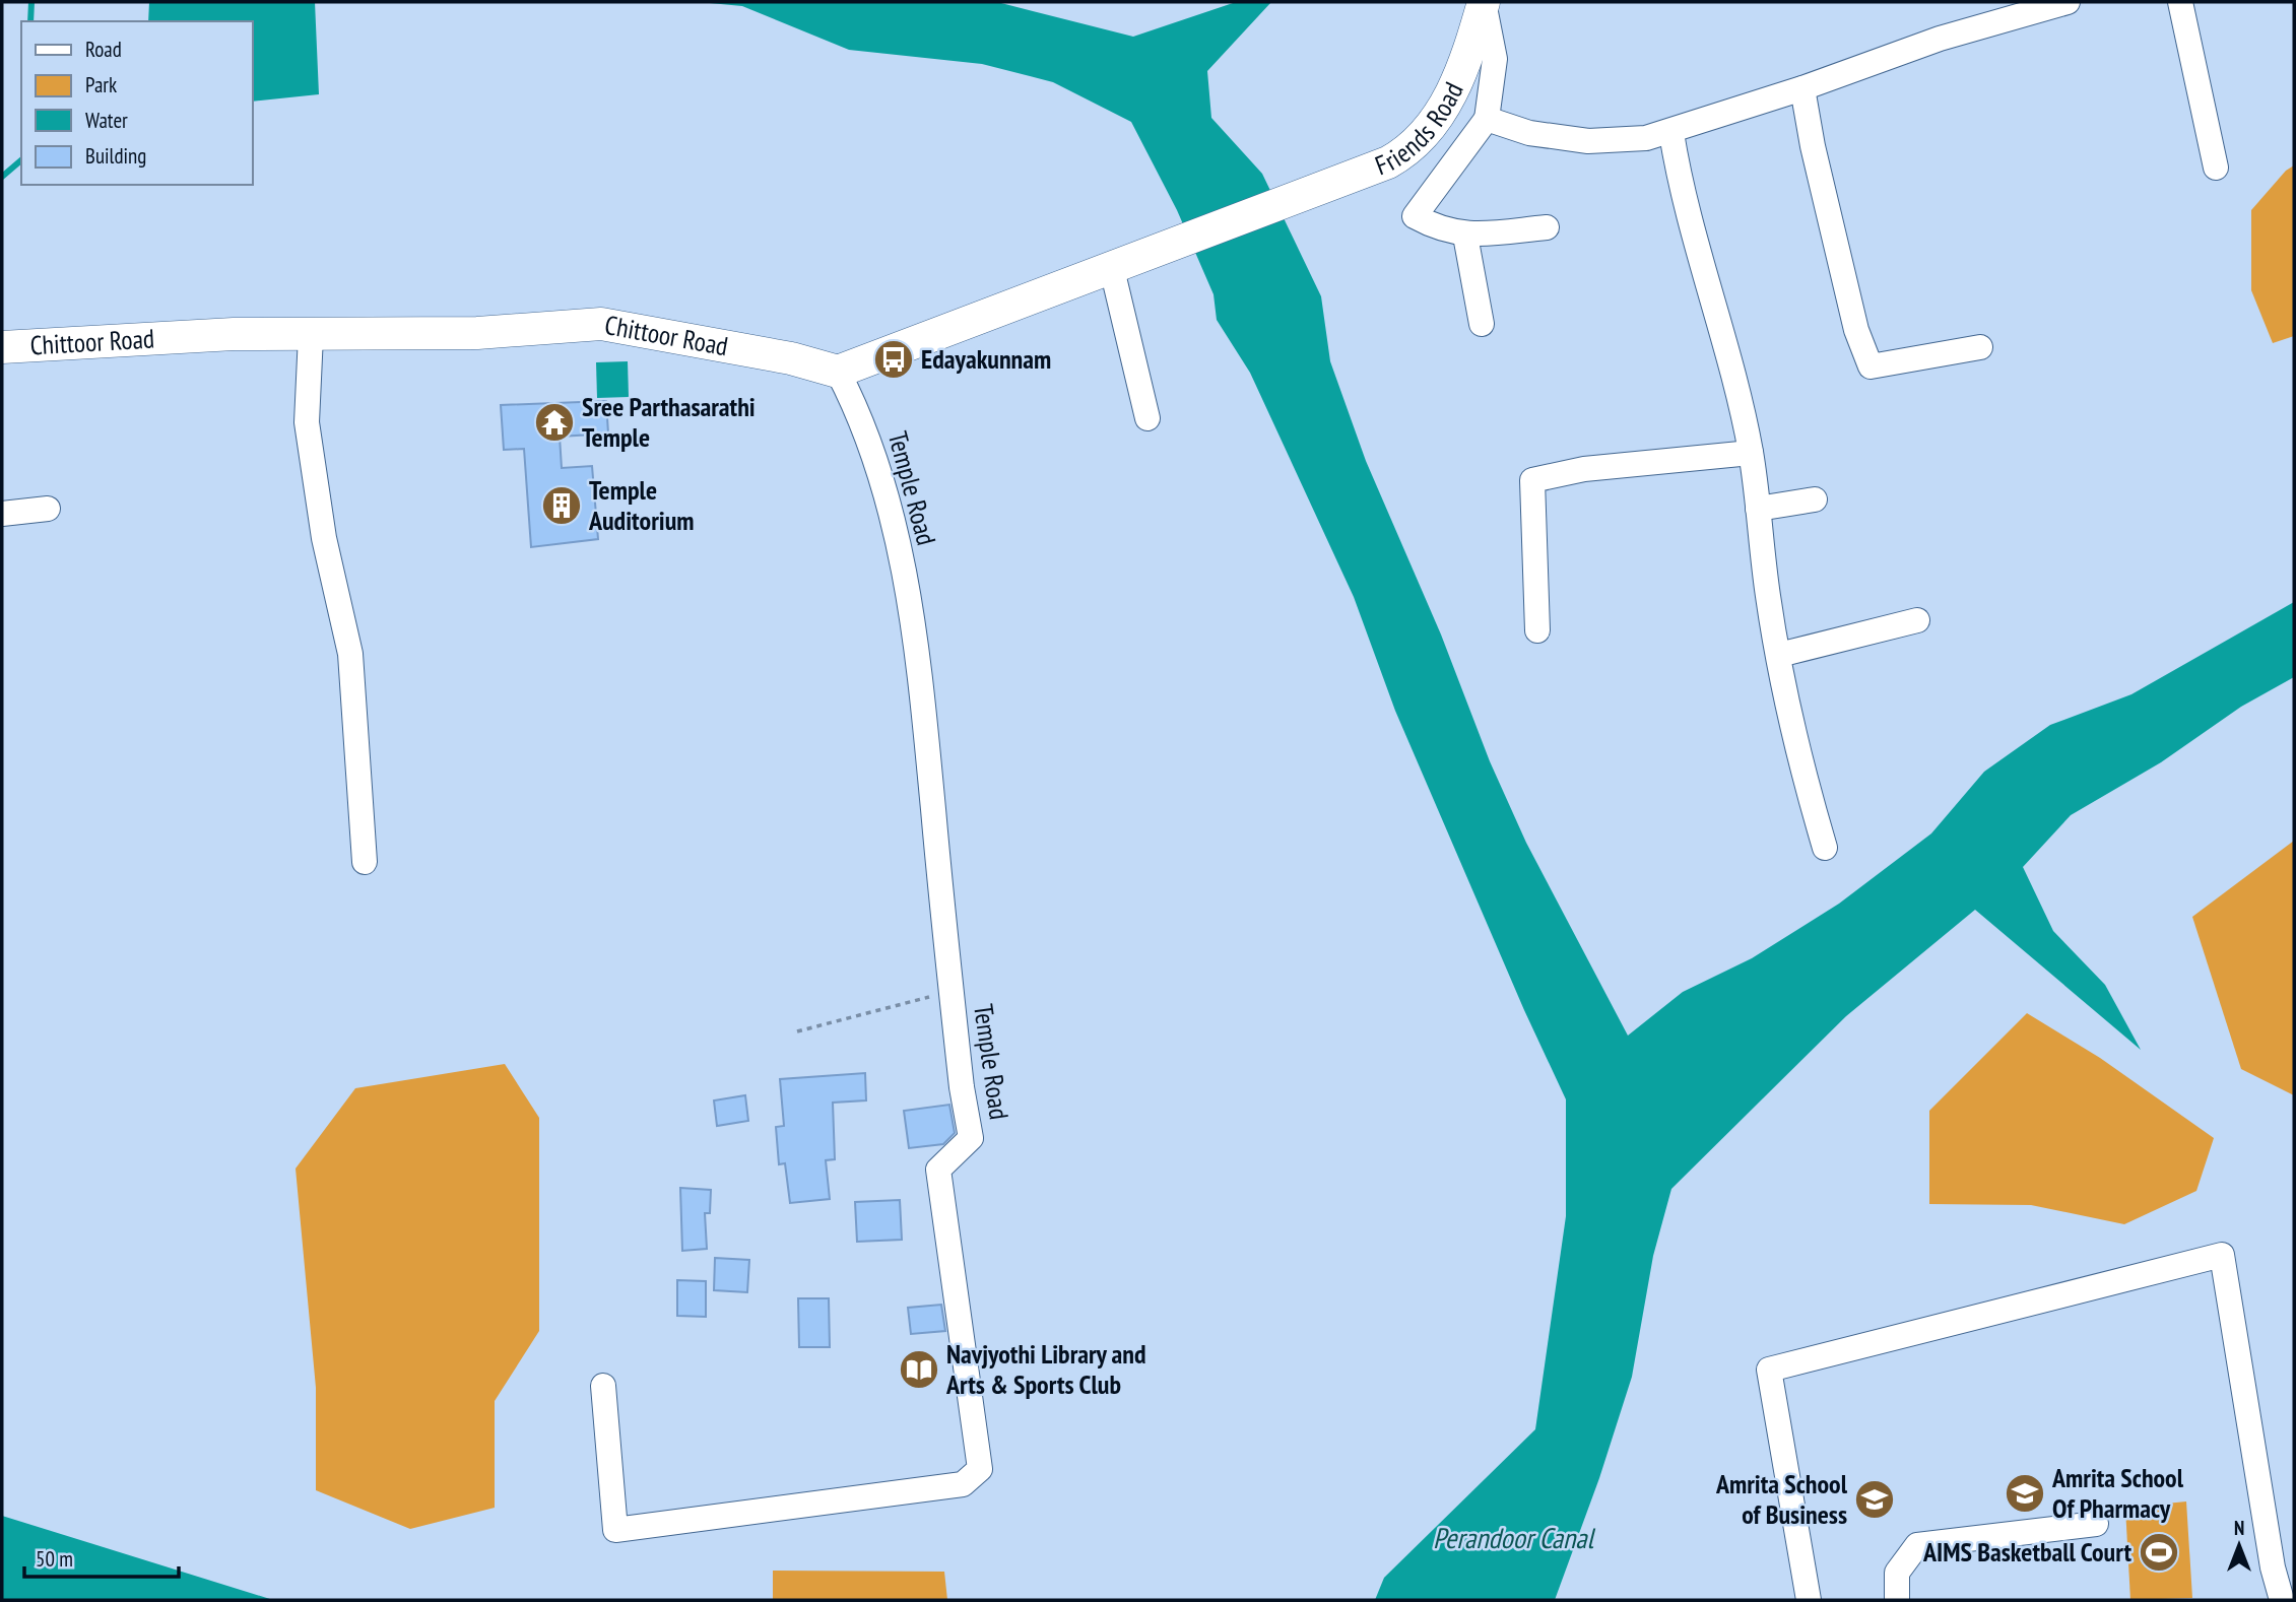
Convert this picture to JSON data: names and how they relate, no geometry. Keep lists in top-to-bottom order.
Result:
{
  "streets": {
    "main road": ["Friends Road", "Chittoor Road"],
    "street": ["Temple Road"]
  },
  "crossings": [
    ["Chittoor Road", "Temple Road"]
  ],
  "water": ["Perandoor Canal"],
  "places": {
    "bus stop": ["Edayakunnam"],
    "temple": ["Sree Parthasarathi Temple"],
    "building": ["Temple Auditorium"],
    "library": ["Navjyothi Library and Arts & Sports Club"],
    "school or university": ["Amrita School Of Pharmacy", "Amrita School of Business"],
    "sports": ["AIMS Basketball Court"]
  },
  "legend": [
    "Road",
    "Park",
    "Water",
    "Building"
  ],
  "scale_bar": "50 m",
  "north": "top"
}
